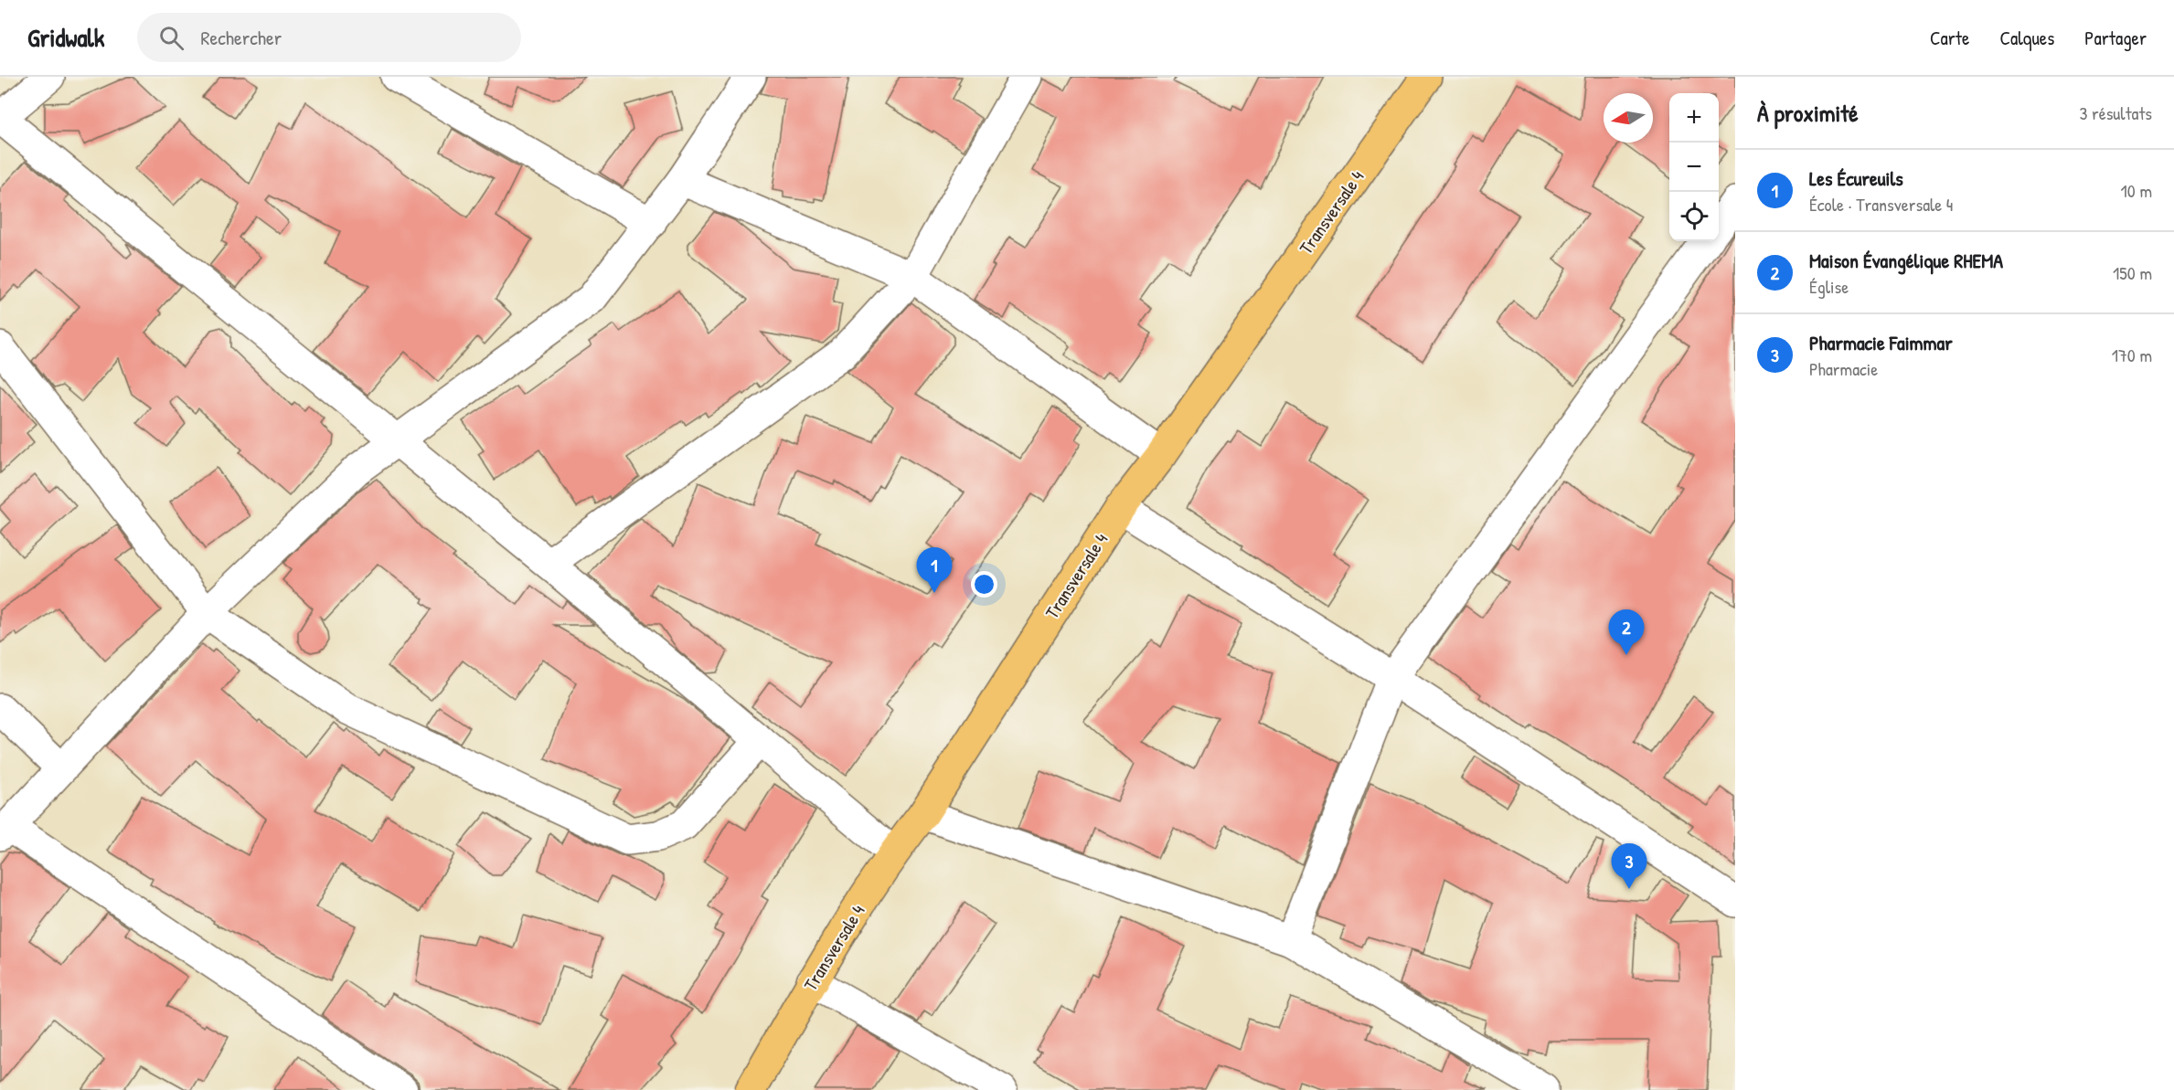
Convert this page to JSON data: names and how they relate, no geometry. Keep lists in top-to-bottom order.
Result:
{
  "streets": {
    "main road": ["Transversale 4"]
  },
  "north": "left",
  "page": {
    "header": "Gridwalk",
    "search": "Rechercher",
    "nav": ["Carte", "Calques", "Partager"],
    "heading": ["À proximité", "3 résultats"],
    "map_buttons": ["+", "−"],
    "list": [
      {
        "mark": "1",
        "name": "Les Écureuils",
        "note": "École · Transversale 4",
        "value": "10 m"
      },
      {
        "mark": "2",
        "name": "Maison Évangélique RHEMA",
        "note": "Église",
        "value": "150 m"
      },
      {
        "mark": "3",
        "name": "Pharmacie Faimmar",
        "note": "Pharmacie",
        "value": "170 m"
      }
    ],
    "pins": ["1", "2", "3"]
  }
}
